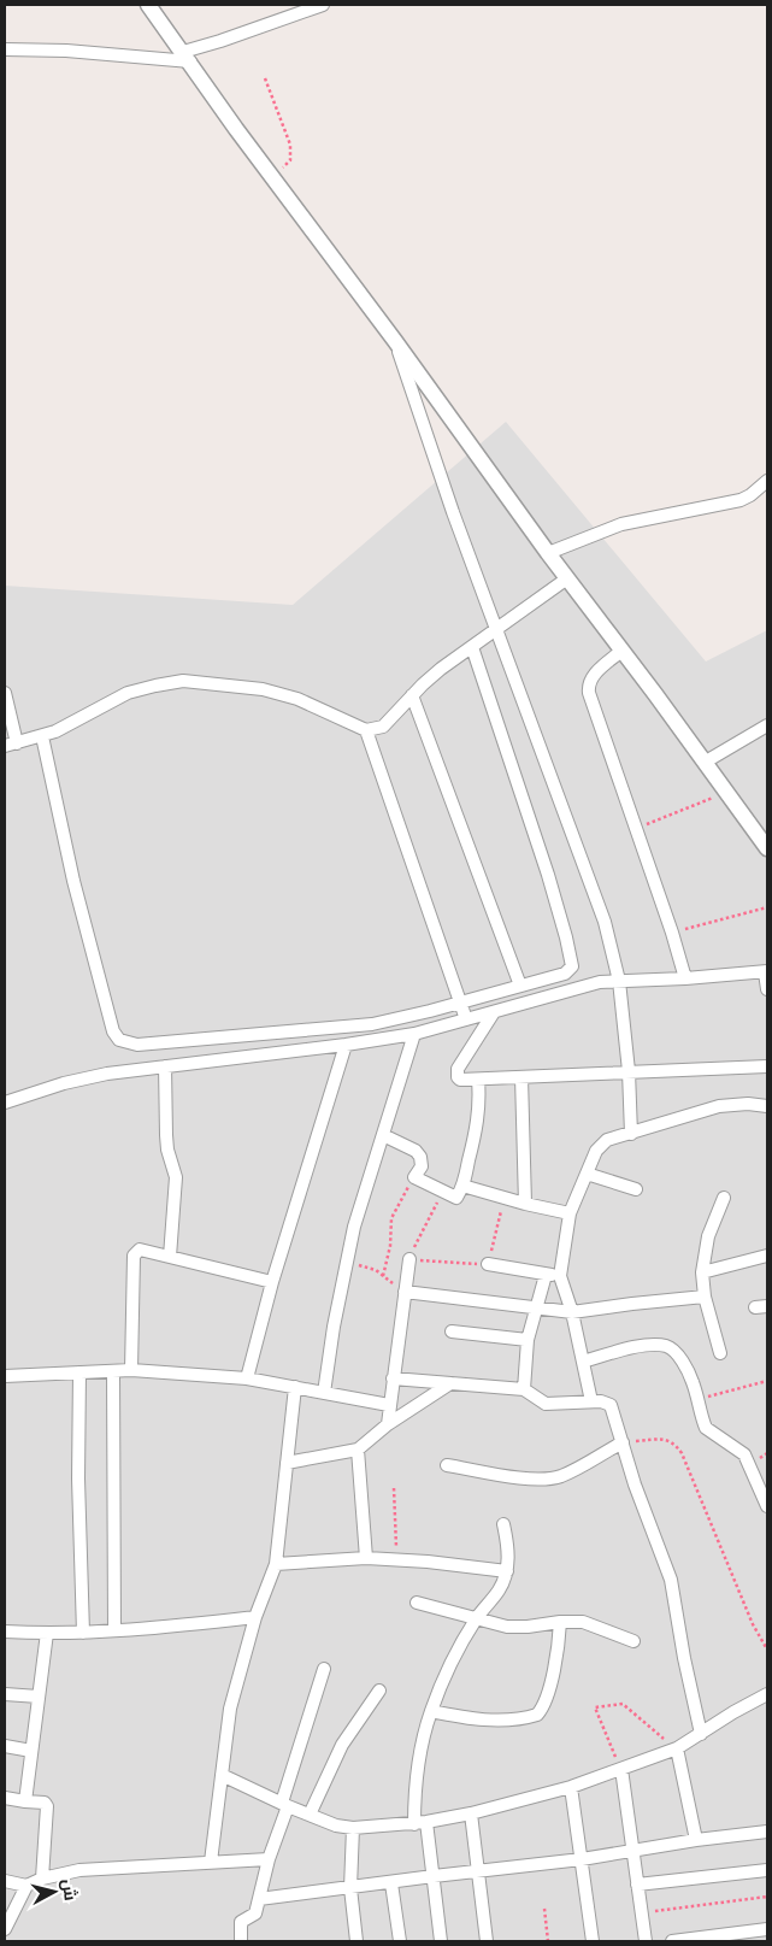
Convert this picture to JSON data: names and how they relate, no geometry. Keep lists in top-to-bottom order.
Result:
{
  "north": "right"
}
